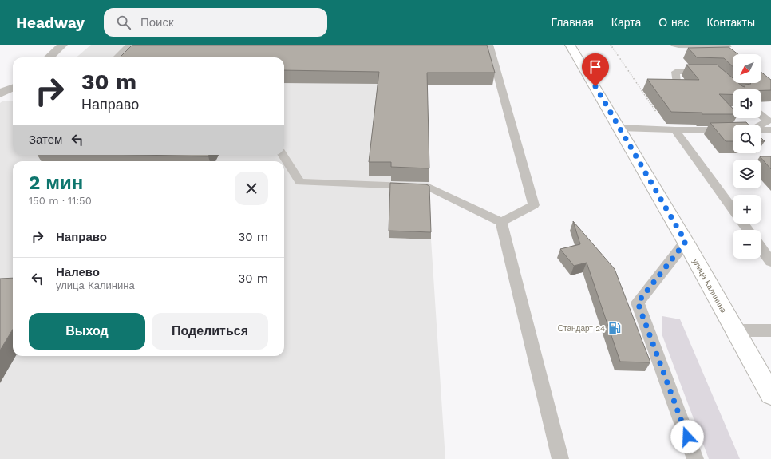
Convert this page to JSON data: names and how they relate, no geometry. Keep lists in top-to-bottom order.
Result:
{
  "streets": {
    "main road": ["улица Калинина"]
  },
  "places": {
    "fuel station": ["Стандарт 24"]
  },
  "north": "bottom left",
  "page": {
    "header": "Headway",
    "search": "Поиск",
    "nav": [
      "Главная",
      "Карта",
      "О нас",
      "Контакты"
    ],
    "map_buttons": ["+", "−"],
    "turn": ["30 m", "Направо"],
    "then": "Затем",
    "heading": ["2 мин", "150 m · 11:50"],
    "list": [
      {
        "name": "Направо",
        "value": "30 m"
      },
      {
        "name": "Налево",
        "note": "улица Калинина",
        "value": "30 m"
      }
    ],
    "buttons": ["Выход", "Поделиться"]
  }
}
